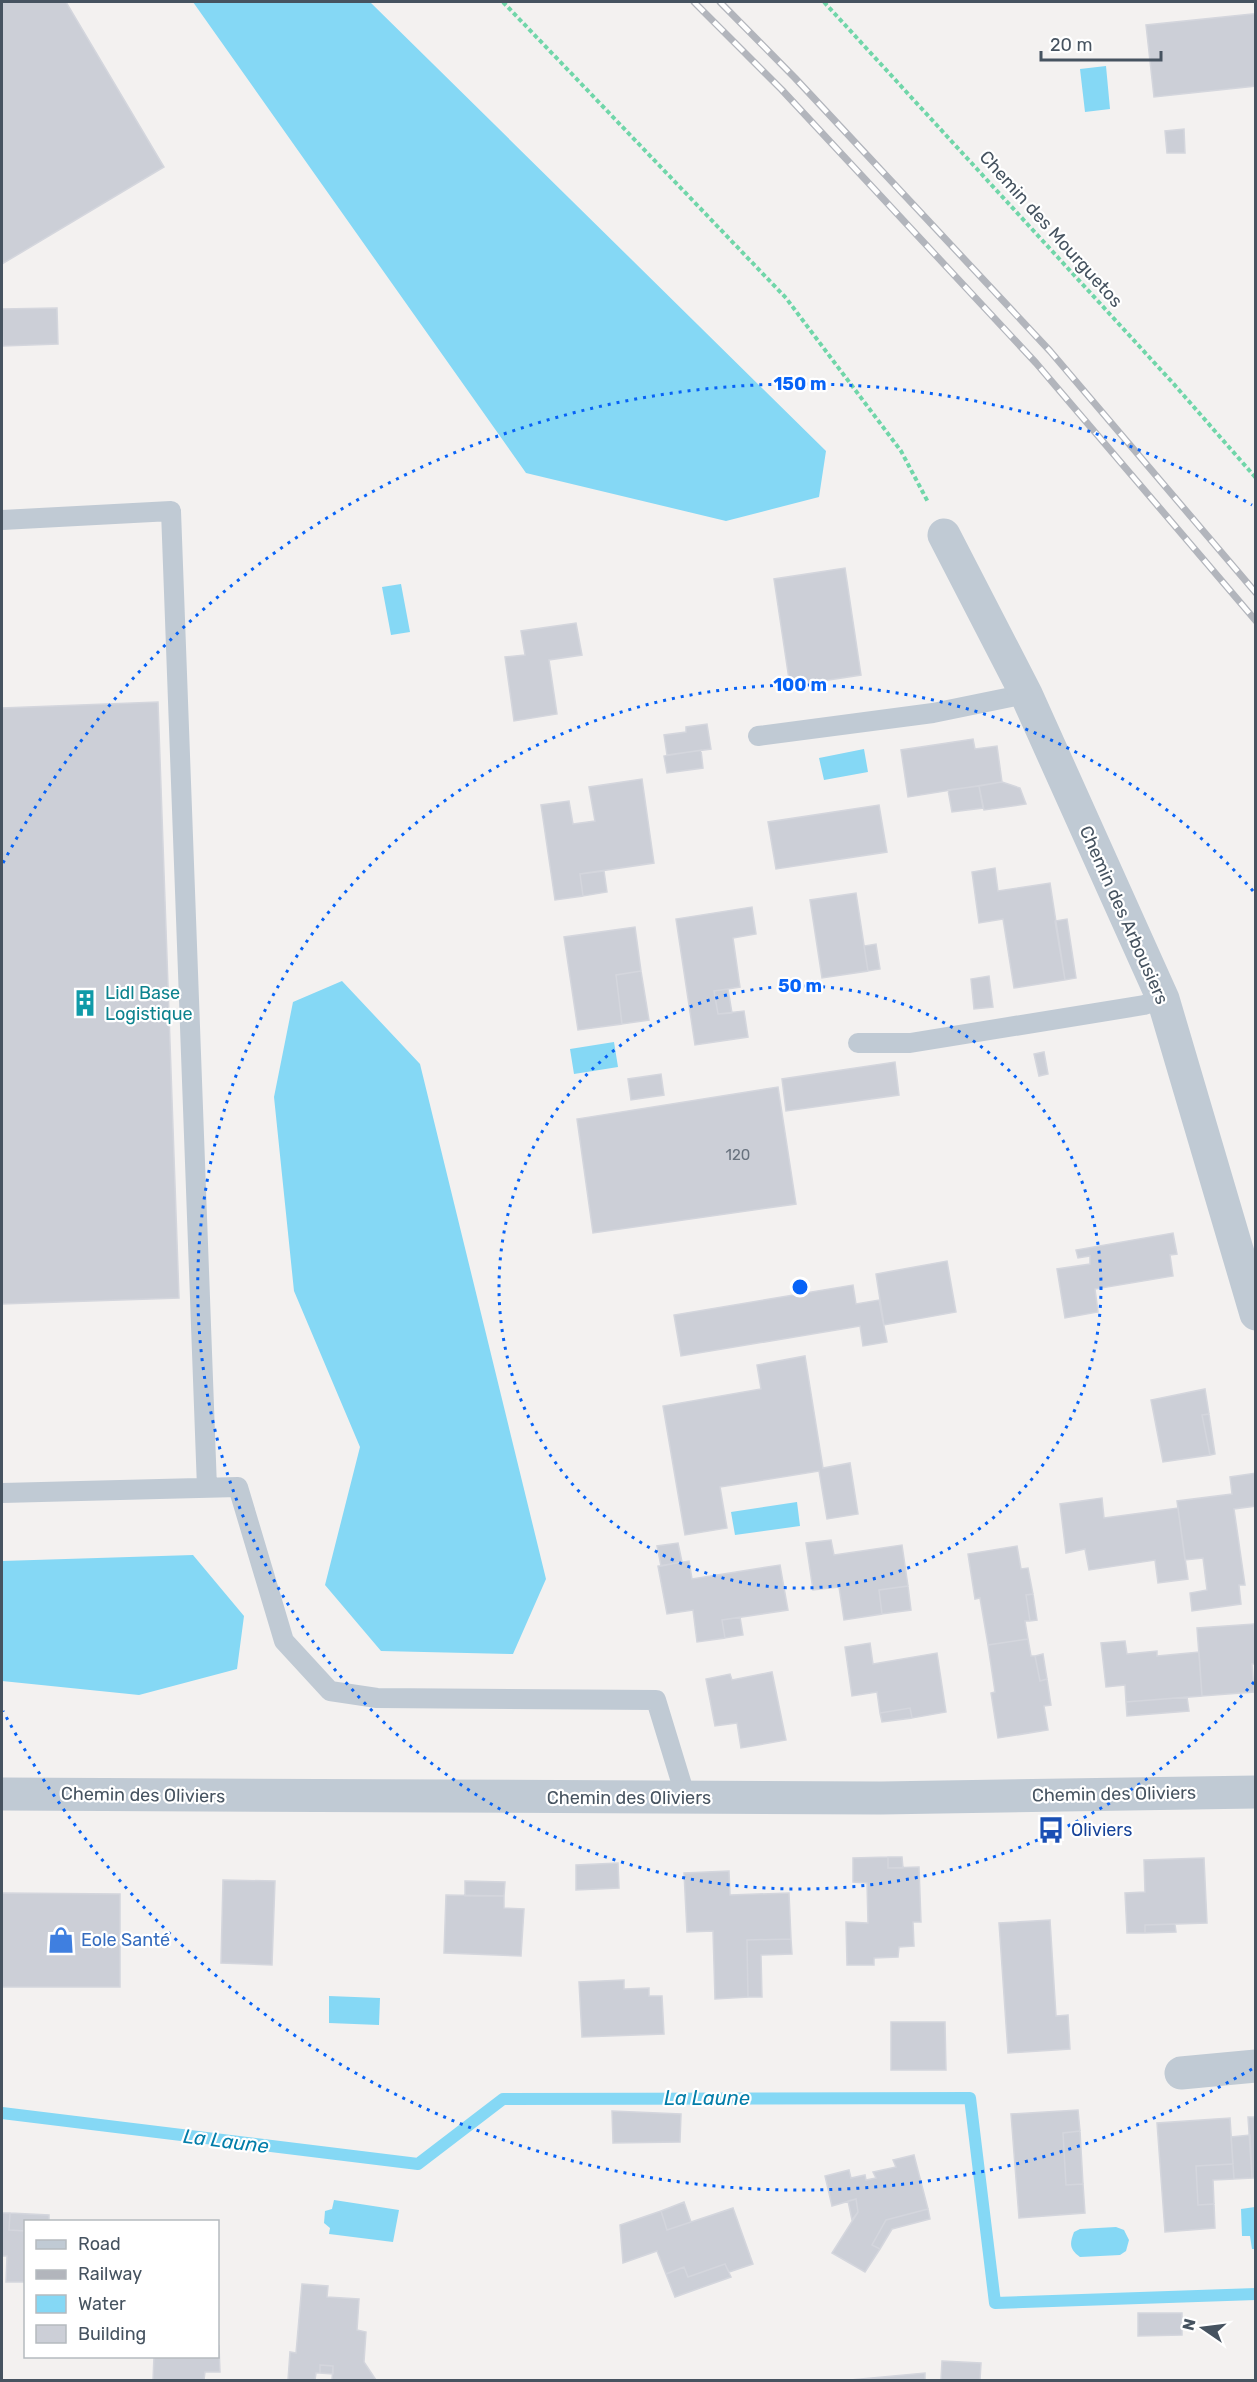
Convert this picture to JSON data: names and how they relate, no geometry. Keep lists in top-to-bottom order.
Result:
{
  "streets": {
    "street": ["Chemin des Arbousiers", "Chemin des Oliviers"],
    "path": ["Chemin des Mourguetos"]
  },
  "water": ["La Laune"],
  "places": {
    "building": ["Lidl Base Logistique"],
    "bus stop": ["Oliviers"],
    "shop": ["Eole Santé"]
  },
  "house_numbers": ["120"],
  "legend": [
    "Road",
    "Railway",
    "Water",
    "Building"
  ],
  "scale_bar": "20 m",
  "north": "left",
  "rings": ["150 m", "100 m", "50 m"]
}
